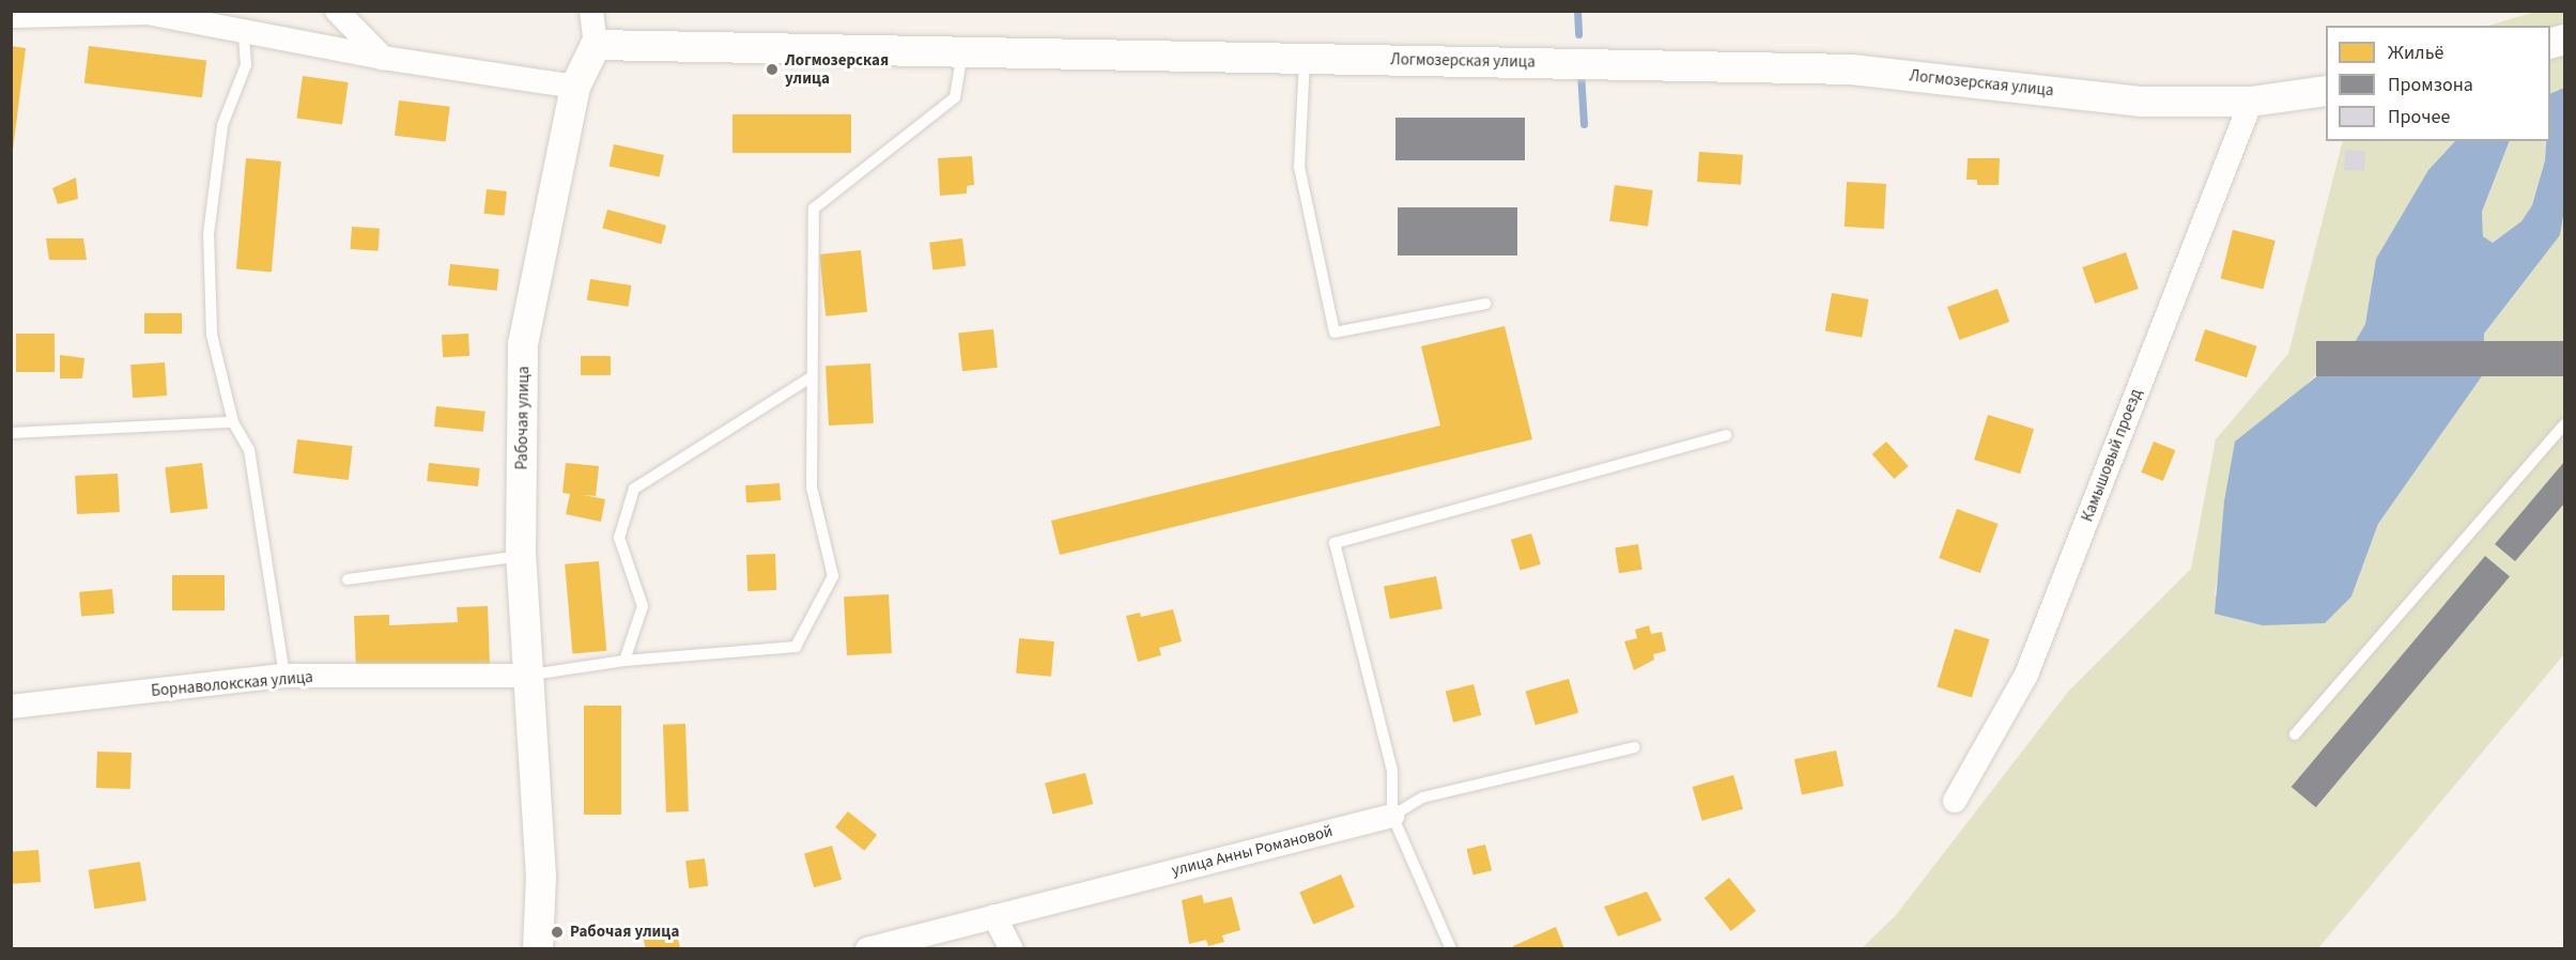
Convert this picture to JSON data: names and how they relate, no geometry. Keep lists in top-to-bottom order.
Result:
{
  "streets": {
    "street": [
      "Логмозерская улица",
      "Рабочая улица",
      "Камышовый проезд",
      "Борнаволокская улица",
      "улица Анны Романовой"
    ]
  },
  "crossings": [
    ["Логмозерская улица", "Рабочая улица"],
    ["Логмозерская улица", "Камышовый проезд"],
    ["Рабочая улица", "Борнаволокская улица"]
  ],
  "places": ["Логмозерская улица", "Рабочая улица"],
  "legend": ["Жильё", "Промзона", "Прочее"]
}
